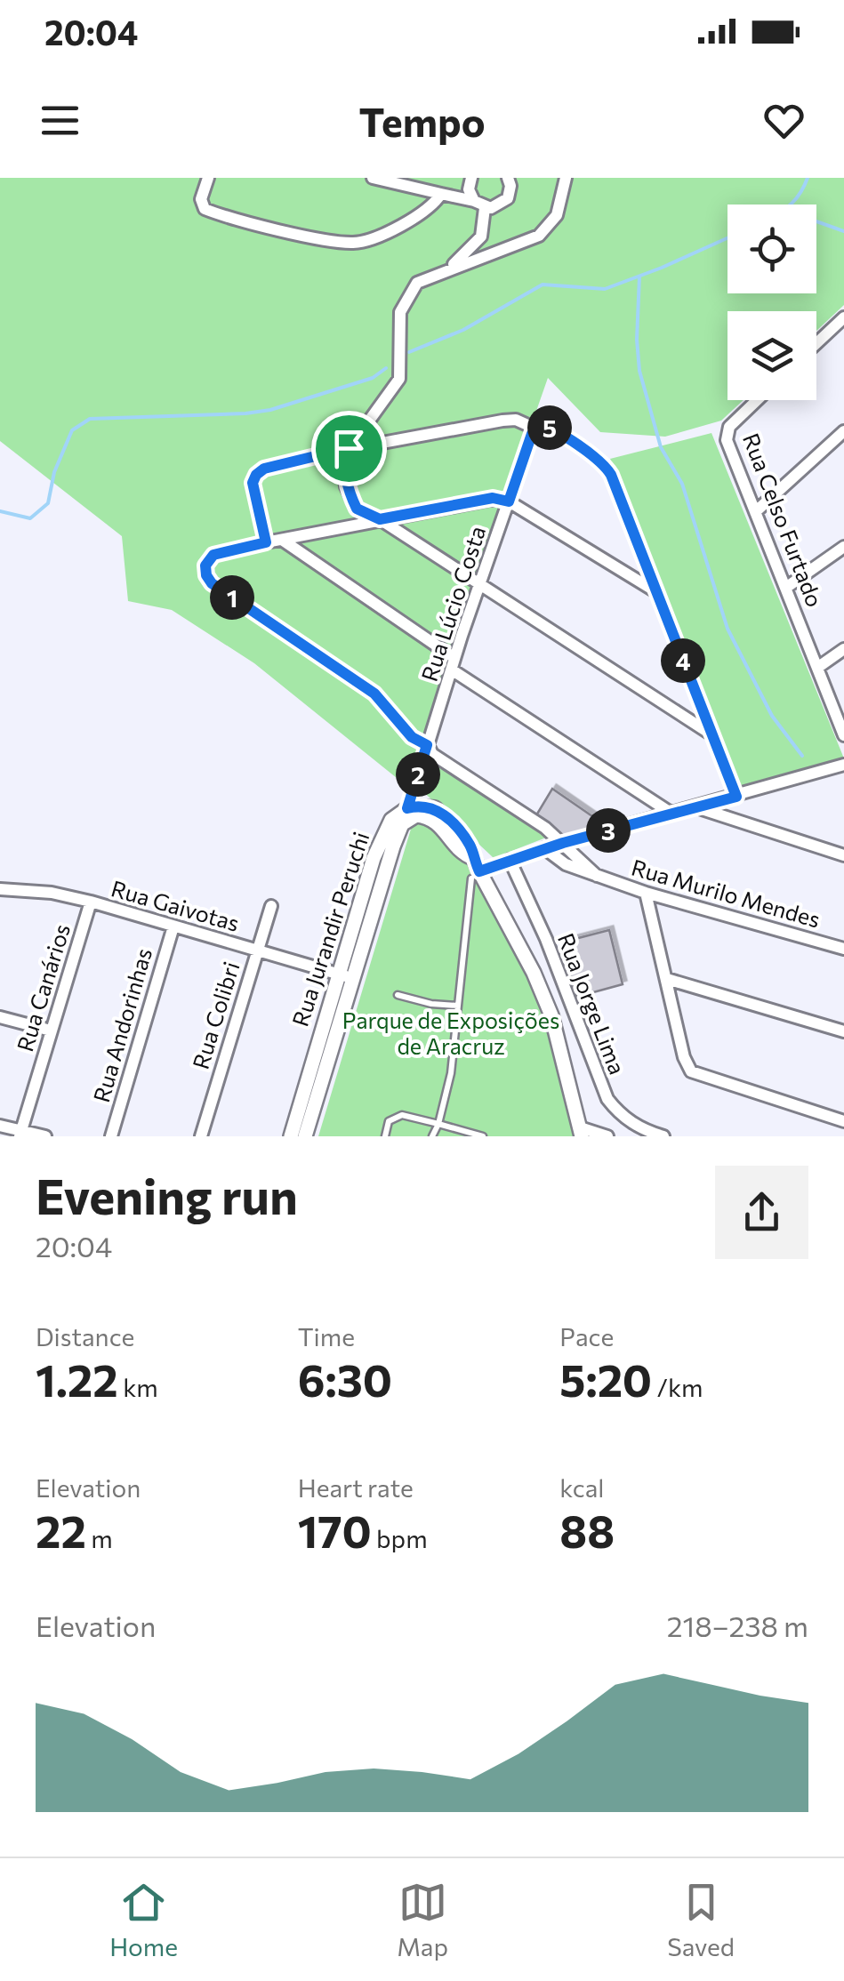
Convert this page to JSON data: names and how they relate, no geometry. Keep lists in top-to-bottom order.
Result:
{
  "streets": {
    "street": [
      "Rua Celso Furtado",
      "Rua Lúcio Costa",
      "Rua Murilo Mendes",
      "Rua Gaivotas",
      "Rua Jurandir Peruchi",
      "Rua Canários",
      "Rua Jorge Lima",
      "Rua Colibri",
      "Rua Andorinhas"
    ]
  },
  "crossings": [
    ["Rua Gaivotas", "Rua Jurandir Peruchi"],
    ["Rua Gaivotas", "Rua Canários"],
    ["Rua Gaivotas", "Rua Colibri"],
    ["Rua Gaivotas", "Rua Andorinhas"]
  ],
  "parks": ["Parque de Exposições de Aracruz"],
  "page": {
    "status": "20:04",
    "header": "Tempo",
    "pins": [
      "5",
      "1",
      "4",
      "2",
      "3"
    ],
    "heading": ["Evening run", "20:04"],
    "stats": [
      ["Distance", "1.22 km"],
      ["Time", "6:30"],
      ["Pace", "5:20 /km"],
      ["Elevation", "22 m"],
      ["Heart rate", "170 bpm"],
      ["kcal", "88"]
    ],
    "chart": ["Elevation", "218–238 m"],
    "tabs": ["Home", "Map", "Saved"]
  }
}
